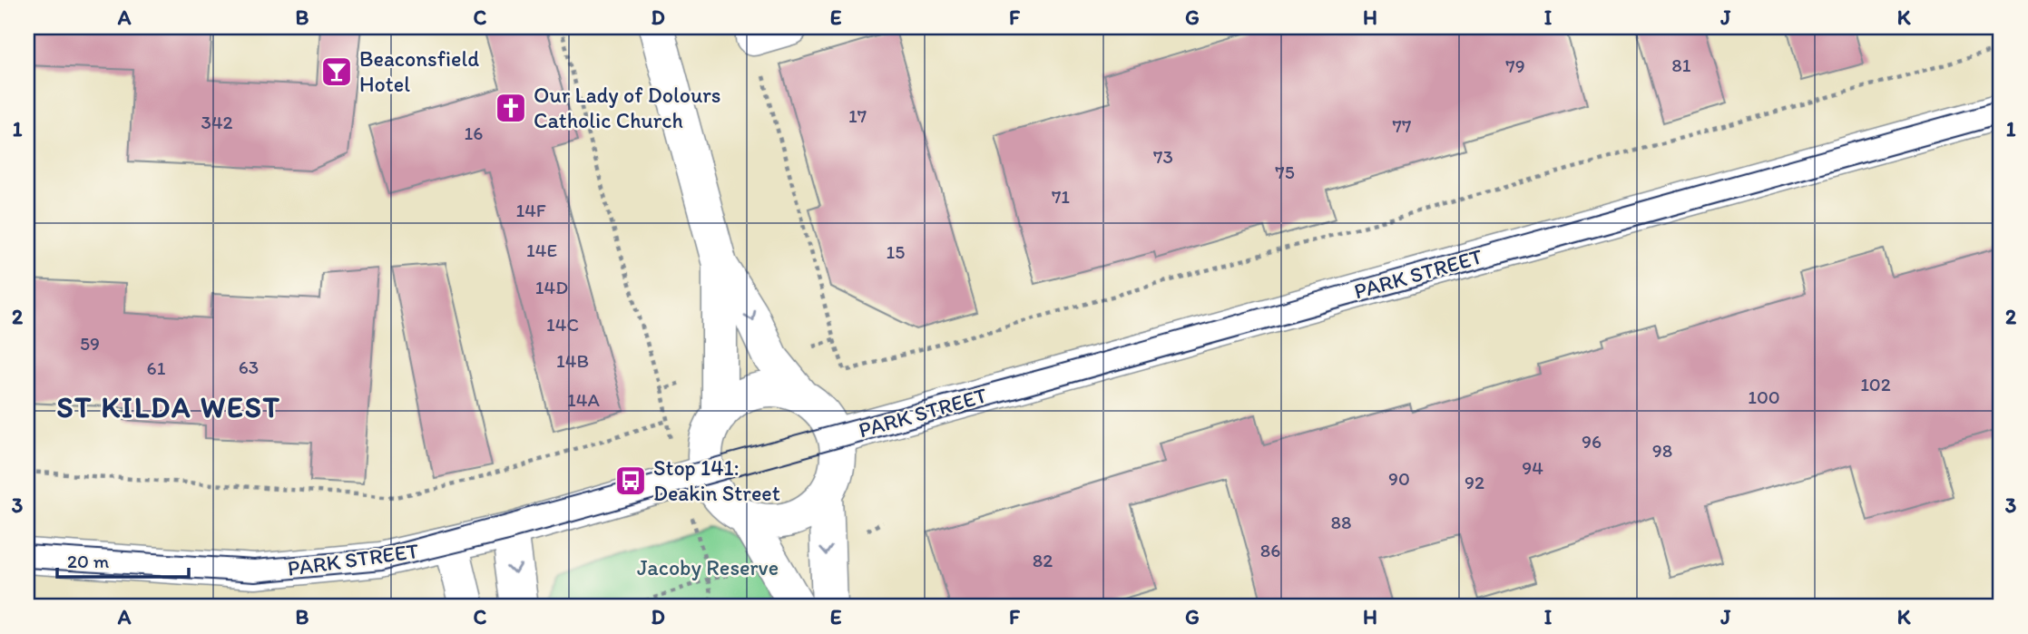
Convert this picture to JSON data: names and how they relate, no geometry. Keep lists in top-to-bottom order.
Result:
{
  "streets": {
    "street": ["PARK STREET"]
  },
  "districts": ["ST KILDA WEST"],
  "parks": ["Jacoby Reserve"],
  "places": {
    "bar": ["Beaconsfield Hotel"],
    "church": ["Our Lady of Dolours Catholic Church"],
    "bus stop": ["Stop 141: Deakin Street"]
  },
  "house_numbers": [
    "81",
    "79",
    "17",
    "342",
    "77",
    "16",
    "73",
    "75",
    "71",
    "14F",
    "14E",
    "15",
    "14D",
    "14C",
    "59",
    "14B",
    "63",
    "61",
    "102",
    "100",
    "14A",
    "96",
    "98",
    "94",
    "90",
    "92",
    "88",
    "86",
    "82"
  ],
  "scale_bar": "20 m",
  "grid": {
    "columns": [
      "A",
      "B",
      "C",
      "D",
      "E",
      "F",
      "G",
      "H",
      "I",
      "J",
      "K"
    ],
    "rows": ["1", "2", "3"]
  }
}
